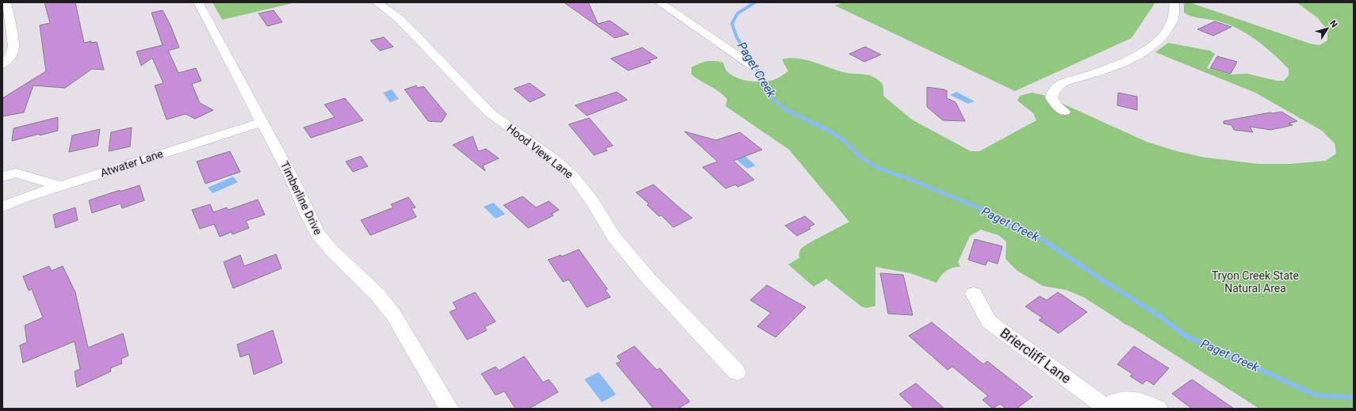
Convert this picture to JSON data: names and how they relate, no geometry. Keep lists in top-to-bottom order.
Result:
{
  "streets": {
    "street": [
      "Hood View Lane",
      "Atwater Lane",
      "Timberline Drive",
      "Briercliff Lane"
    ]
  },
  "crossings": [
    ["Atwater Lane", "Timberline Drive"]
  ],
  "water": ["Paget Creek"],
  "parks": ["Tryon Creek State Natural Area"],
  "north": "top right"
}
